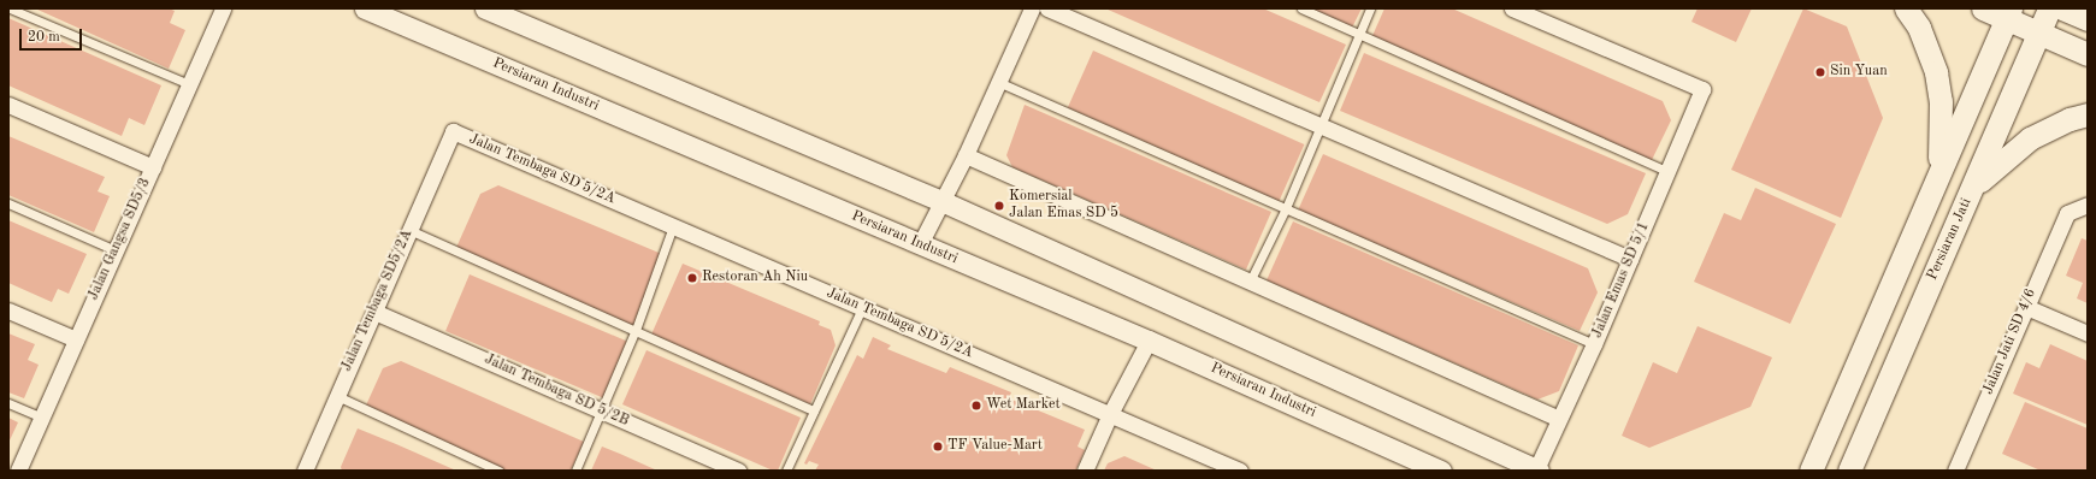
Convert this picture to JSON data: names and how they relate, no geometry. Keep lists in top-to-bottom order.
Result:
{
  "streets": {
    "main road": ["Persiaran Jati"],
    "street": [
      "Persiaran Industri",
      "Jalan Tembaga SD 5/2A",
      "Jalan Gangsa SD5/3",
      "Jalan Emas SD 5/1",
      "Jalan Tembaga SD5/2A",
      "Jalan Jati SD 4/6",
      "Jalan Tembaga SD 5/2B"
    ]
  },
  "crossings": [
    ["Jalan Tembaga SD 5/2A", "Jalan Tembaga SD5/2A"],
    ["Jalan Tembaga SD5/2A", "Jalan Tembaga SD 5/2B"]
  ],
  "places": [
    "Sin Yuan",
    "Komersial Jalan Emas SD 5",
    "Restoran Ah Niu",
    "Wet Market",
    "TF Value-Mart"
  ],
  "scale_bar": "20 m"
}
